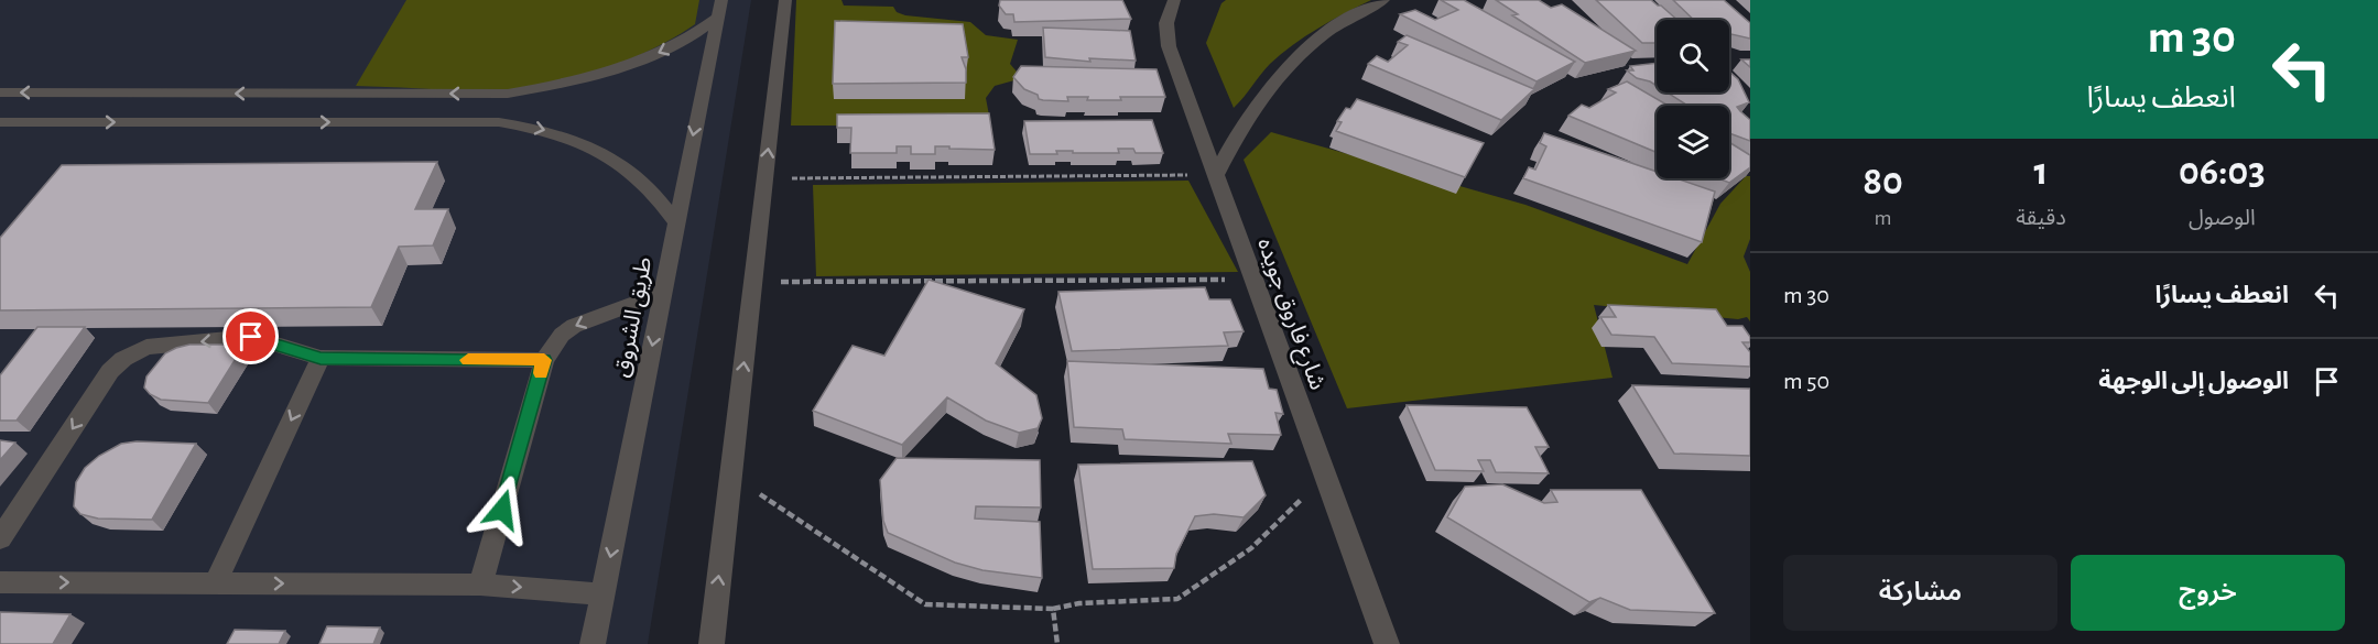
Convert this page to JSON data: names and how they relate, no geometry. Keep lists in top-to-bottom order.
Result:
{
  "streets": {
    "street": ["شارع فاروق جويده", "طريق الشروق"]
  },
  "page": {
    "turn": ["30 m", "انعطف يسارًا"],
    "eta": [
      "06:03",
      "الوصول",
      "1",
      "دقيقة",
      "80",
      "m"
    ],
    "list": [
      {
        "name": "انعطف يسارًا",
        "value": "30 m"
      },
      {
        "name": "الوصول إلى الوجهة",
        "value": "50 m"
      }
    ],
    "buttons": ["خروج", "مشاركة"]
  }
}
